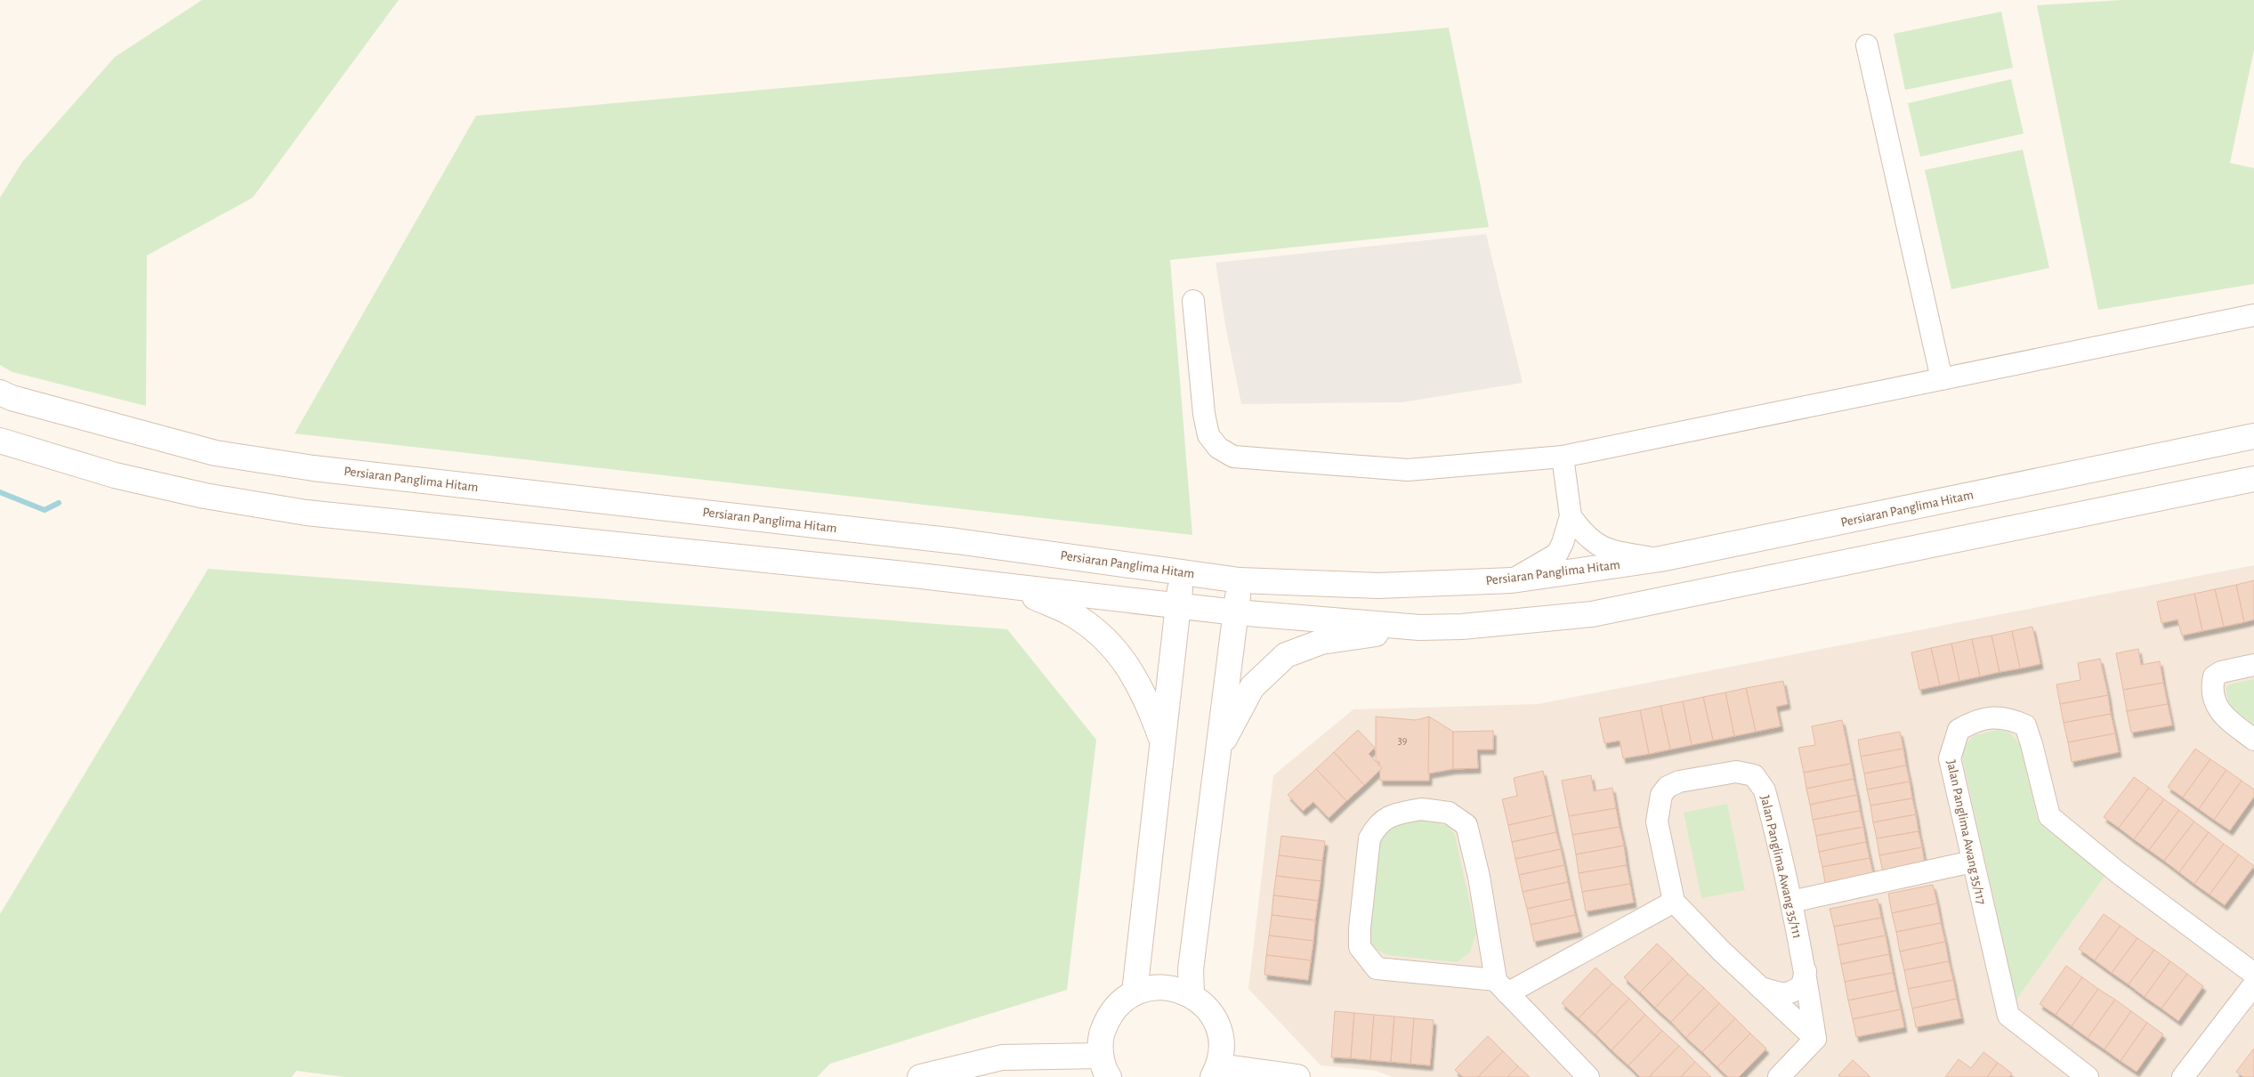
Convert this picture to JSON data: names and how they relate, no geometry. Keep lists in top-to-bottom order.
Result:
{
  "streets": {
    "main road": ["Persiaran Panglima Hitam"],
    "street": ["Jalan Panglima Awang 35/117", "Jalan Panglima Awang 35/111"]
  },
  "house_numbers": ["39"]
}
